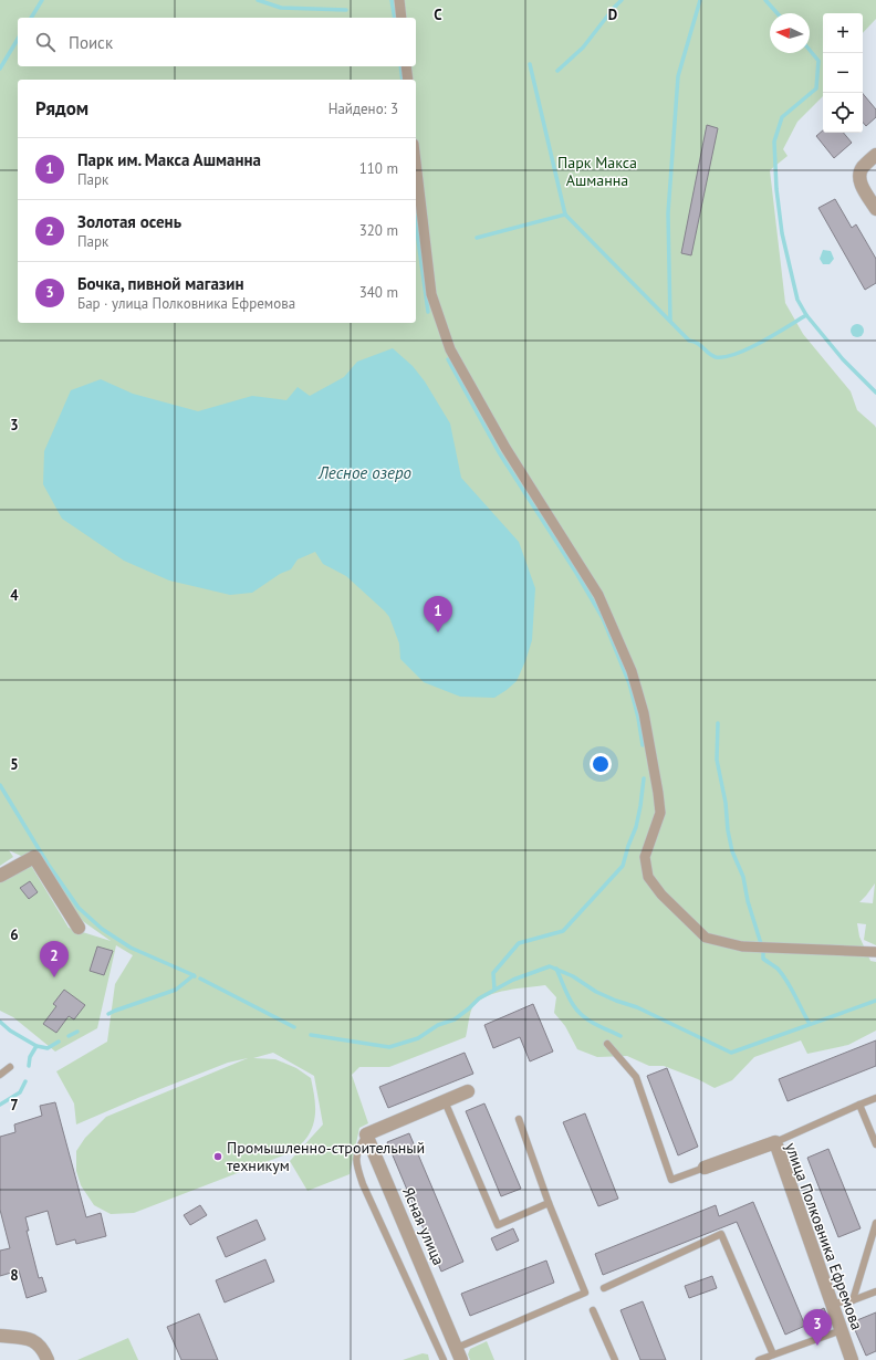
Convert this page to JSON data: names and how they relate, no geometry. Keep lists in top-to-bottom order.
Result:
{
  "streets": {
    "street": ["Ясная улица", "улица Полковника Ефремова"]
  },
  "water": ["Лесное озеро"],
  "parks": ["Парк Макса Ашманна"],
  "places": ["Промышленно-строительный техникум"],
  "north": "left",
  "page": {
    "map_buttons": ["+", "−"],
    "search": "Поиск",
    "heading": ["Рядом", "Найдено: 3"],
    "list": [
      {
        "mark": "1",
        "name": "Парк им. Макса Ашманна",
        "note": "Парк",
        "value": "110 m"
      },
      {
        "mark": "2",
        "name": "Золотая осень",
        "note": "Парк",
        "value": "320 m"
      },
      {
        "mark": "3",
        "name": "Бочка, пивной магазин",
        "note": "Бар · улица Полковника Ефремова",
        "value": "340 m"
      }
    ],
    "pins": ["1", "2", "3"]
  },
  "grid": {
    "columns": ["C", "D"],
    "rows": [
      "3",
      "4",
      "5",
      "6",
      "7",
      "8"
    ]
  }
}
